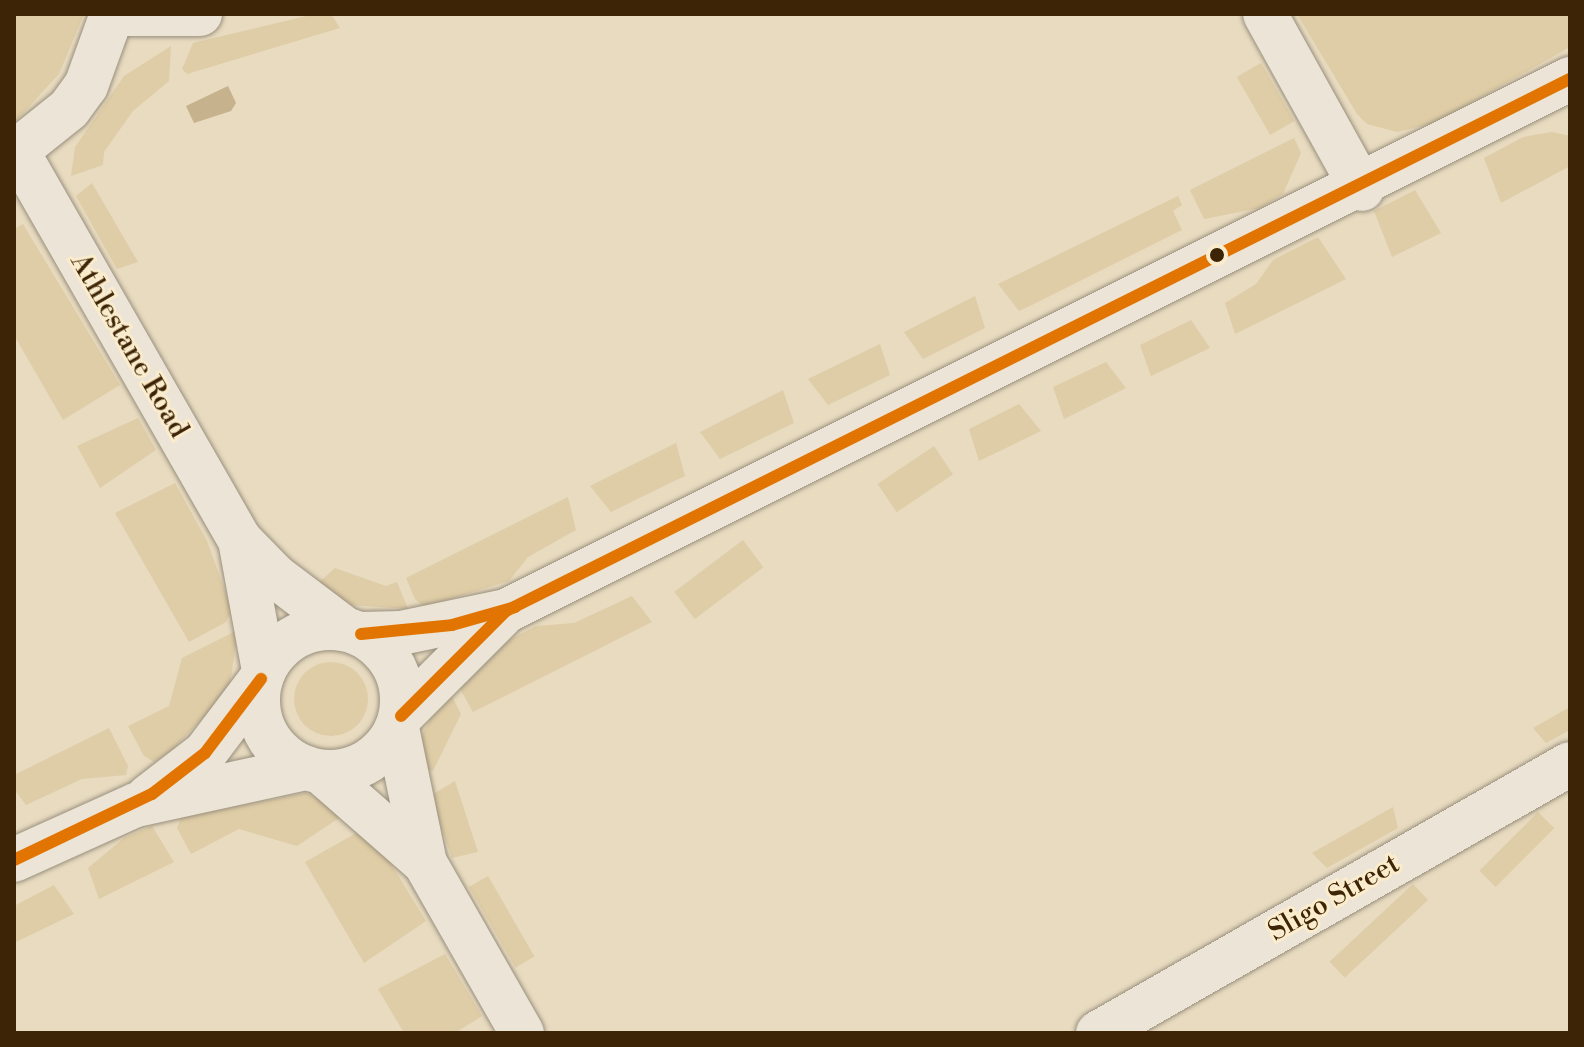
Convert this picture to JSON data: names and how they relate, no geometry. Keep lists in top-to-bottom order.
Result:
{
  "streets": {
    "street": ["Athlestane Road", "Sligo Street"]
  }
}
